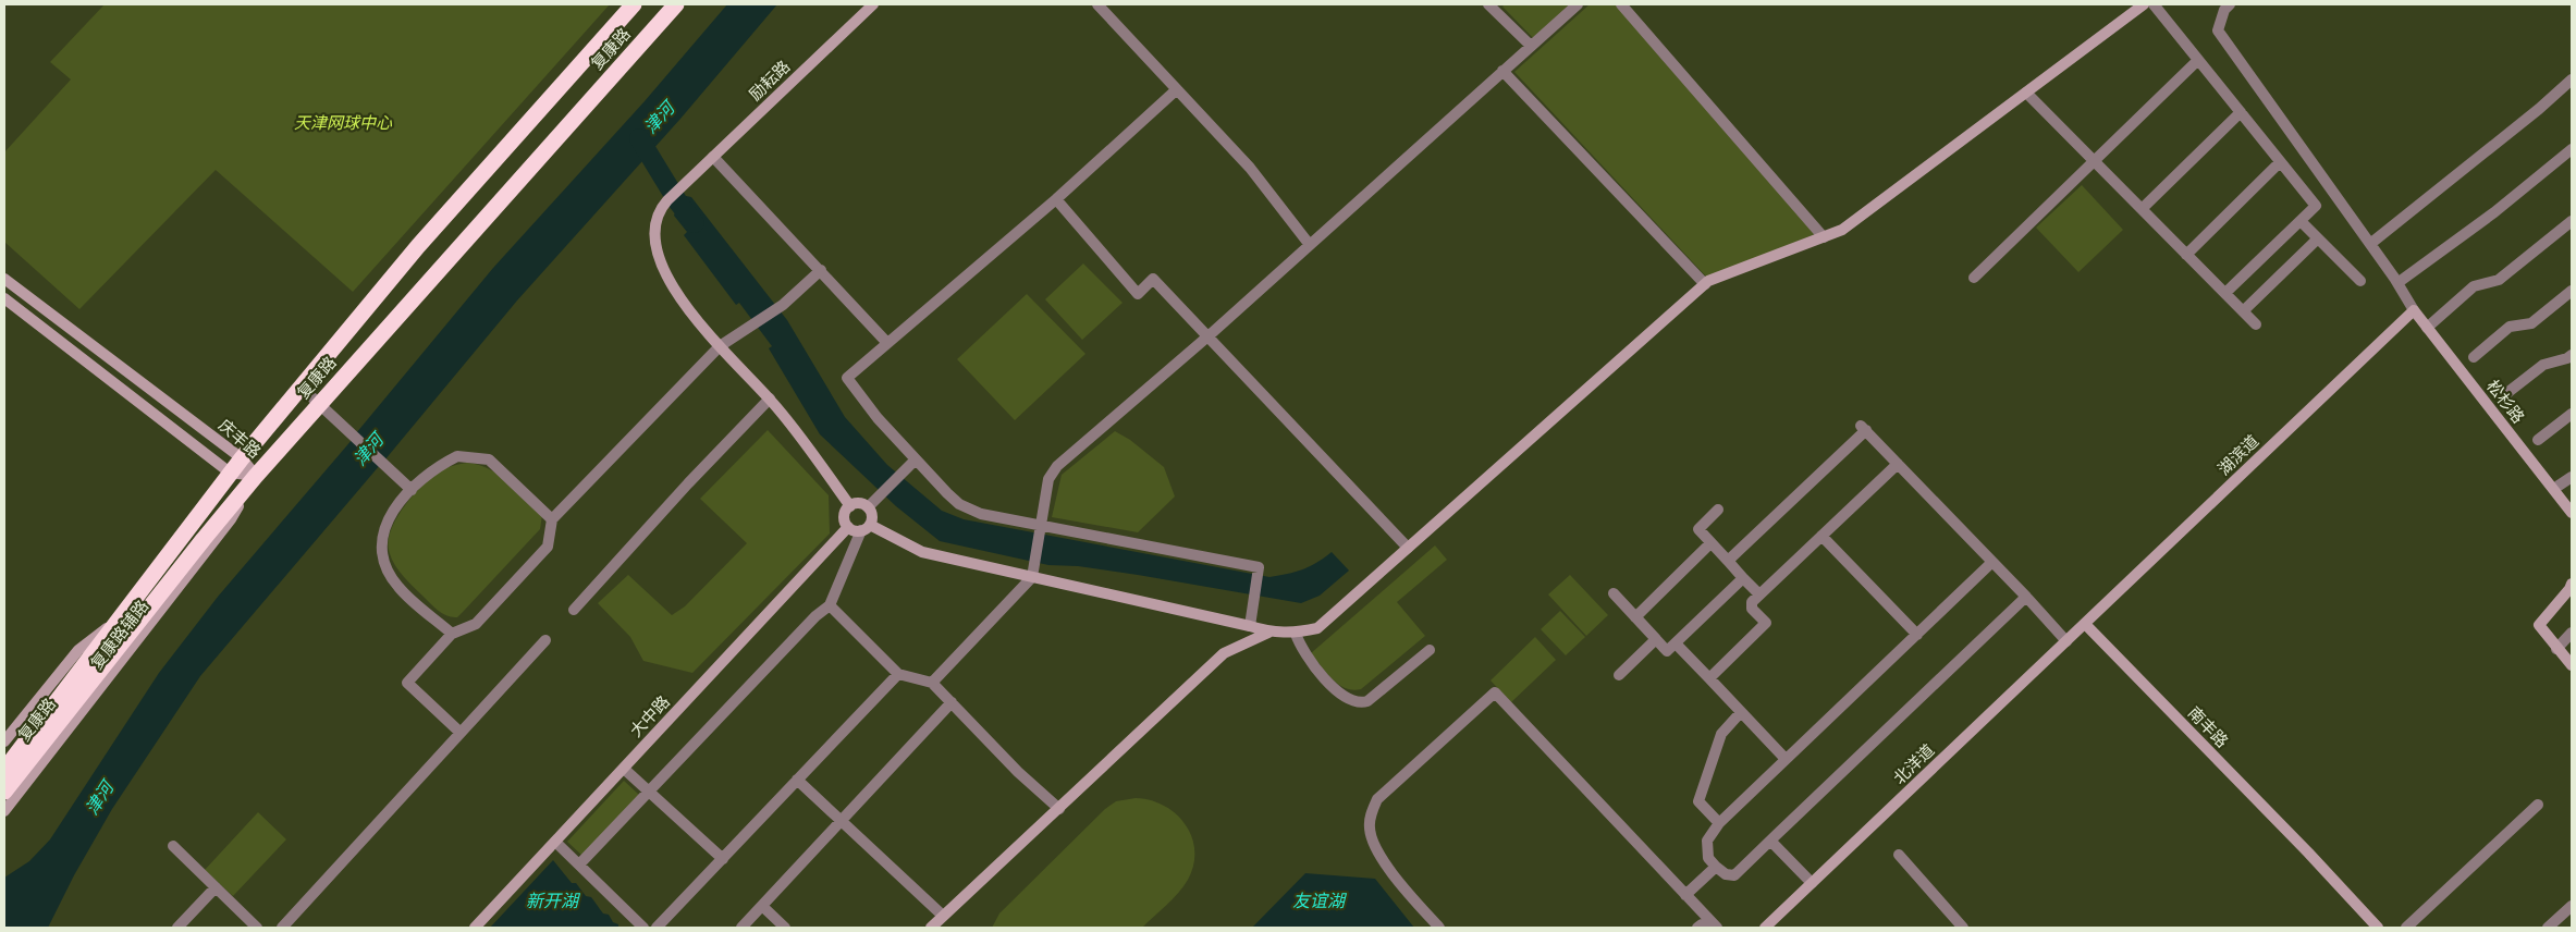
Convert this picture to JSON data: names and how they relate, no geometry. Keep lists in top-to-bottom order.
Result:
{
  "streets": {
    "highway": ["复康路"],
    "street": [
      "励耘路",
      "松杉路",
      "庆丰路",
      "湖滨道",
      "复康路辅路",
      "大中路",
      "南丰路",
      "北洋道"
    ]
  },
  "crossings": [
    ["复康路", "庆丰路"],
    ["复康路", "复康路辅路"],
    ["励耘路", "大中路"],
    ["松杉路", "湖滨道"],
    ["庆丰路", "复康路辅路"],
    ["湖滨道", "南丰路"],
    ["湖滨道", "北洋道"],
    ["南丰路", "北洋道"]
  ],
  "water": ["津河", "新开湖", "友谊湖"],
  "parks": ["天津网球中心"]
}
